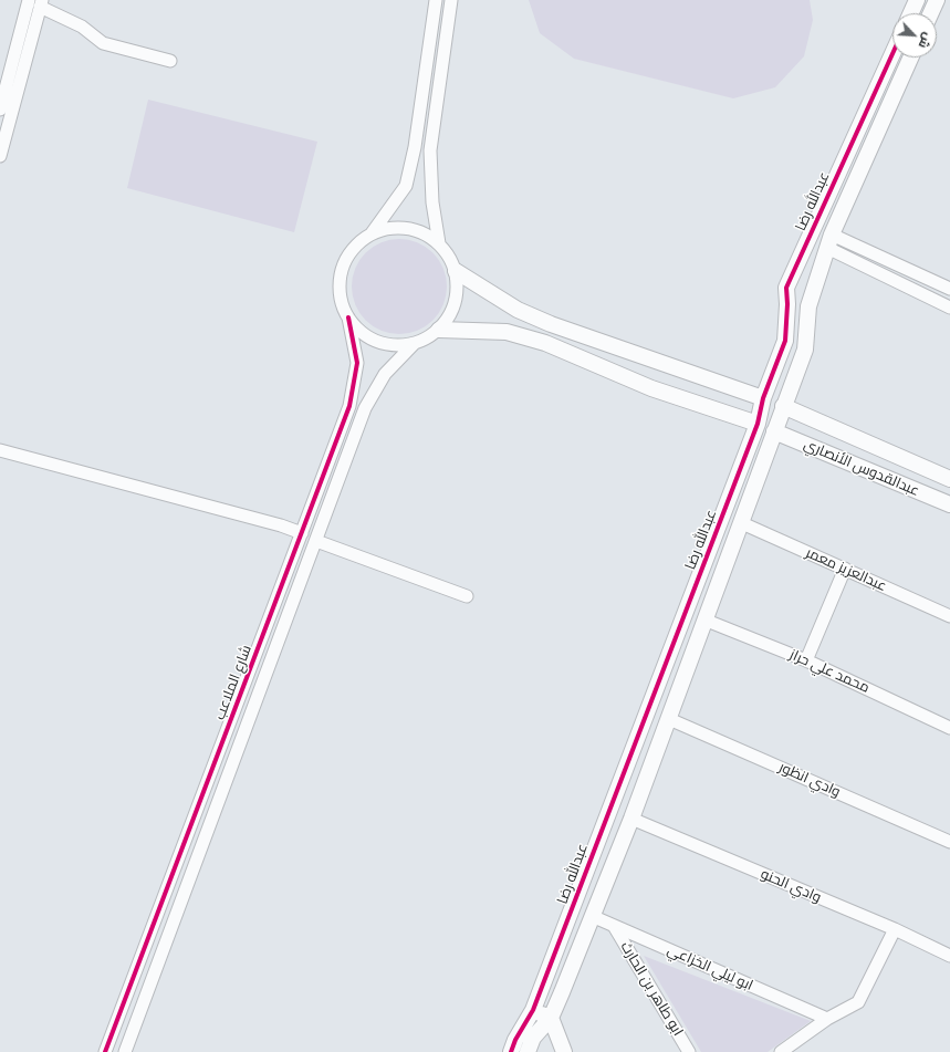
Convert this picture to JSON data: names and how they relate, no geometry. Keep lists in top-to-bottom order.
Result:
{
  "streets": {
    "street": [
      "عبدالله رضا",
      "عبدالقدوس الأنصاري",
      "عبدالعزيز معمر",
      "محمد علي حراز",
      "شارع الملاعب",
      "وادي انظور",
      "وادي الحنو",
      "ابو ليلي الخزاعي",
      "ابو طاهر بن الحارث"
    ]
  },
  "crossings": [
    ["ابو ليلي الخزاعي", "ابو طاهر بن الحارث"]
  ],
  "north": "bottom right"
}
